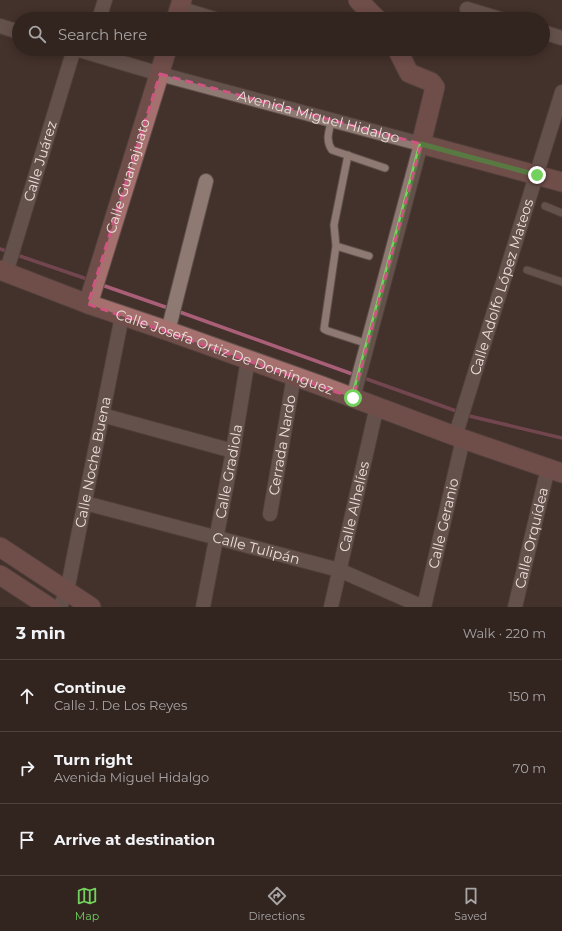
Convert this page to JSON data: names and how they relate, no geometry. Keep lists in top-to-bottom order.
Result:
{
  "streets": {
    "street": [
      "Avenida Miguel Hidalgo",
      "Calle Juárez",
      "Calle Guanajuato",
      "Calle Adolfo López Mateos",
      "Calle Josefa Ortiz De Domínguez",
      "Cerrada Nardo",
      "Calle Noche Buena",
      "Calle Gradiola",
      "Calle Alhelíes",
      "Calle Geranio",
      "Calle Orquídea",
      "Calle Tulipán"
    ]
  },
  "crossings": [
    ["Avenida Miguel Hidalgo", "Calle Guanajuato"],
    ["Avenida Miguel Hidalgo", "Calle Adolfo López Mateos"],
    ["Calle Juárez", "Calle Josefa Ortiz De Domínguez"],
    ["Calle Guanajuato", "Calle Josefa Ortiz De Domínguez"],
    ["Calle Adolfo López Mateos", "Calle Josefa Ortiz De Domínguez"],
    ["Calle Adolfo López Mateos", "Calle Geranio"],
    ["Calle Josefa Ortiz De Domínguez", "Cerrada Nardo"],
    ["Calle Josefa Ortiz De Domínguez", "Calle Noche Buena"],
    ["Calle Josefa Ortiz De Domínguez", "Calle Gradiola"],
    ["Calle Josefa Ortiz De Domínguez", "Calle Alhelíes"],
    ["Calle Josefa Ortiz De Domínguez", "Calle Geranio"],
    ["Calle Josefa Ortiz De Domínguez", "Calle Orquídea"],
    ["Calle Noche Buena", "Calle Tulipán"],
    ["Calle Gradiola", "Calle Tulipán"],
    ["Calle Alhelíes", "Calle Tulipán"],
    ["Calle Geranio", "Calle Tulipán"]
  ],
  "page": {
    "search": "Search here",
    "heading": ["3 min", "Walk · 220 m"],
    "list": [
      ["Continue", "Calle J. De Los Reyes", "150 m"],
      ["Turn right", "Avenida Miguel Hidalgo", "70 m"],
      "Arrive at destination"
    ],
    "nav": ["Map", "Directions", "Saved"]
  }
}
